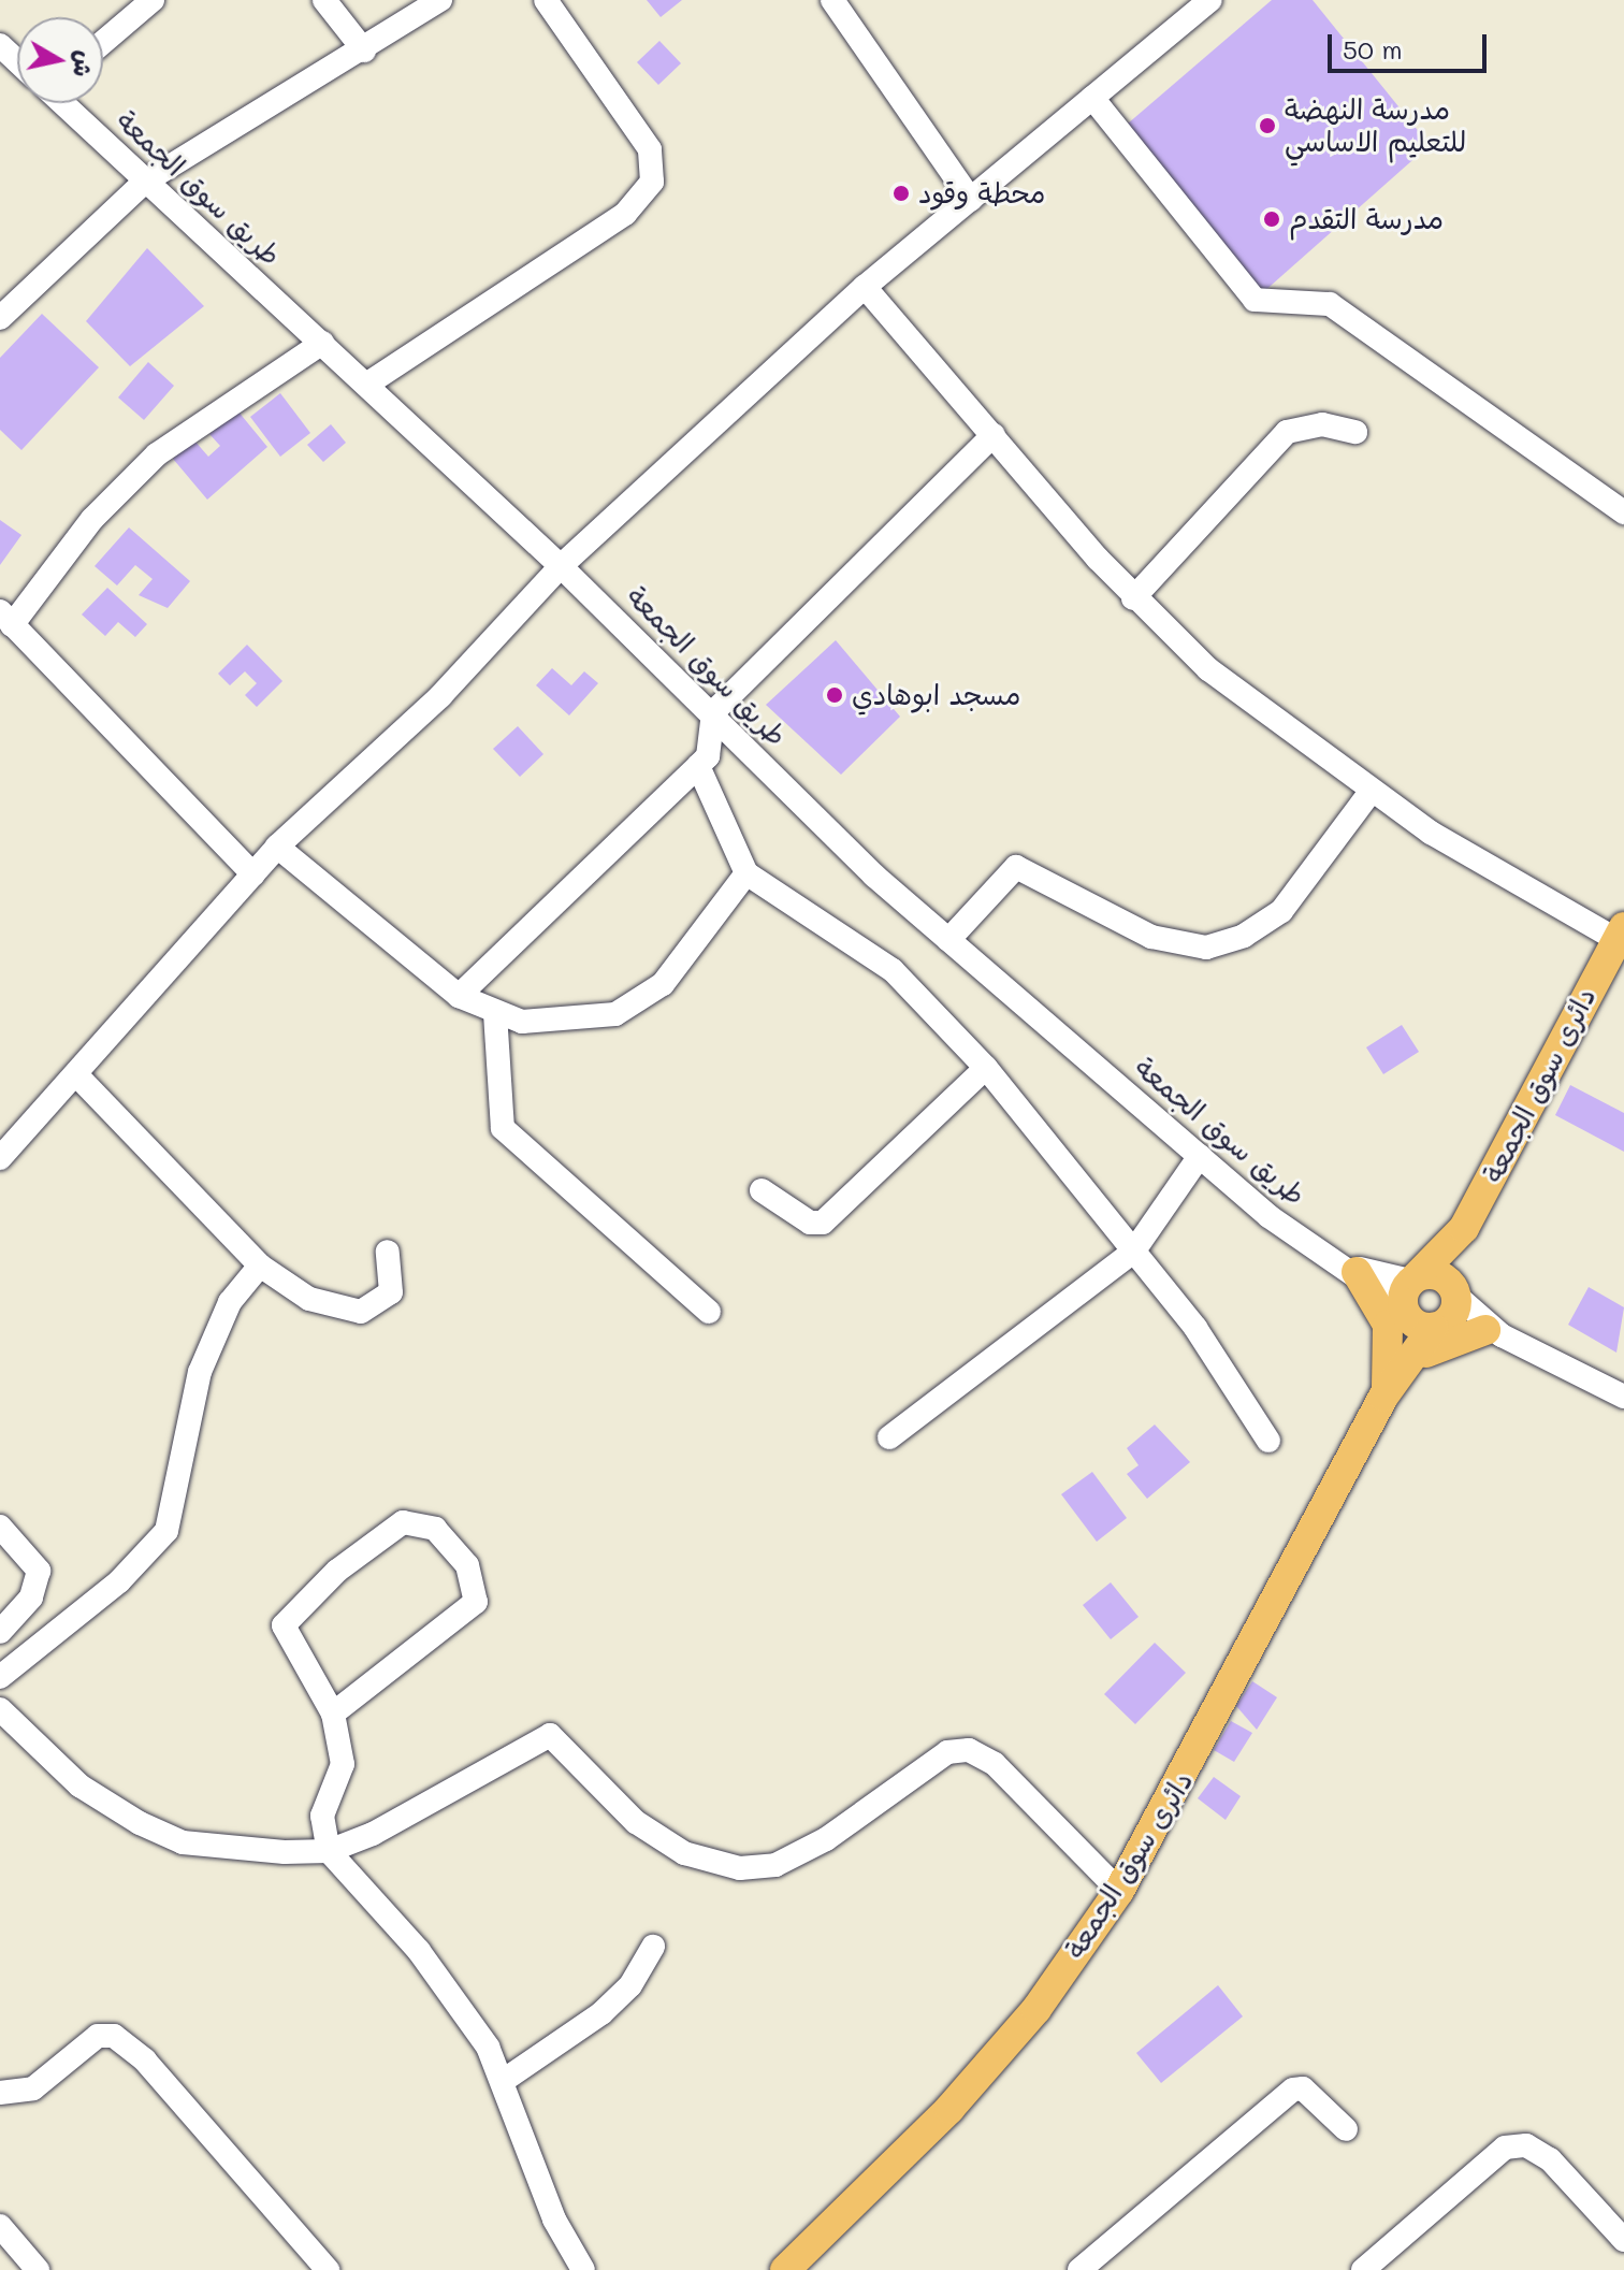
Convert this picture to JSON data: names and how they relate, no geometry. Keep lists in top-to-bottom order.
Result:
{
  "streets": {
    "main road": ["دائرى سوق الجمعة"],
    "street": ["طريق سوق الجمعة"]
  },
  "places": [
    "مدرسة النهضة للتعليم الاساسي",
    "محطة وقود",
    "مدرسة التقدم",
    "مسجد ابوهادي"
  ],
  "scale_bar": "50 m",
  "north": "right"
}
